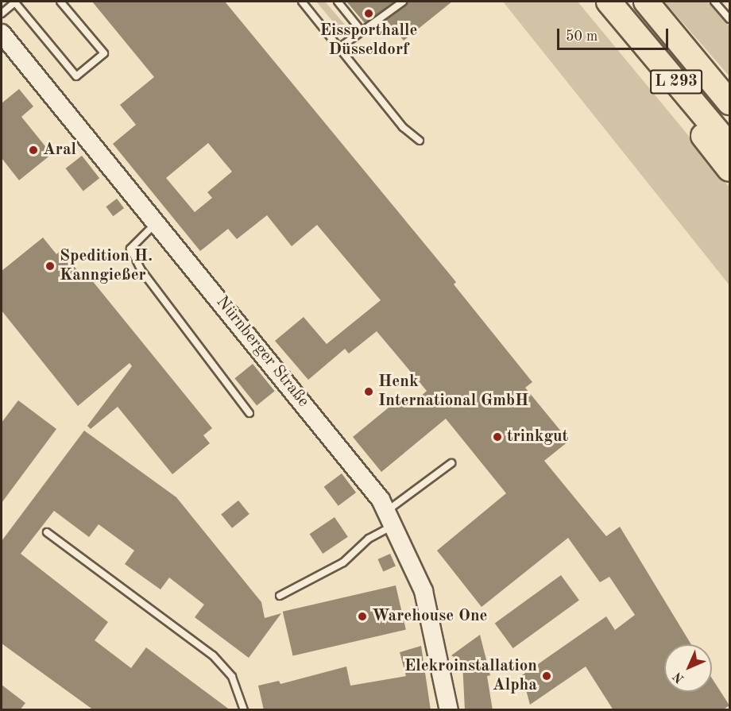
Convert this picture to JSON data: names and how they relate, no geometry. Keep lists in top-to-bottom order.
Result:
{
  "streets": {
    "highway": ["L 293"],
    "street": ["Nürnberger Straße"]
  },
  "places": [
    "Eissporthalle Düsseldorf",
    "Aral",
    "Spedition H. Kanngießer",
    "Henk International GmbH",
    "trinkgut",
    "Warehouse One",
    "Elekroinstallation Alpha"
  ],
  "scale_bar": "50 m",
  "north": "bottom left"
}
